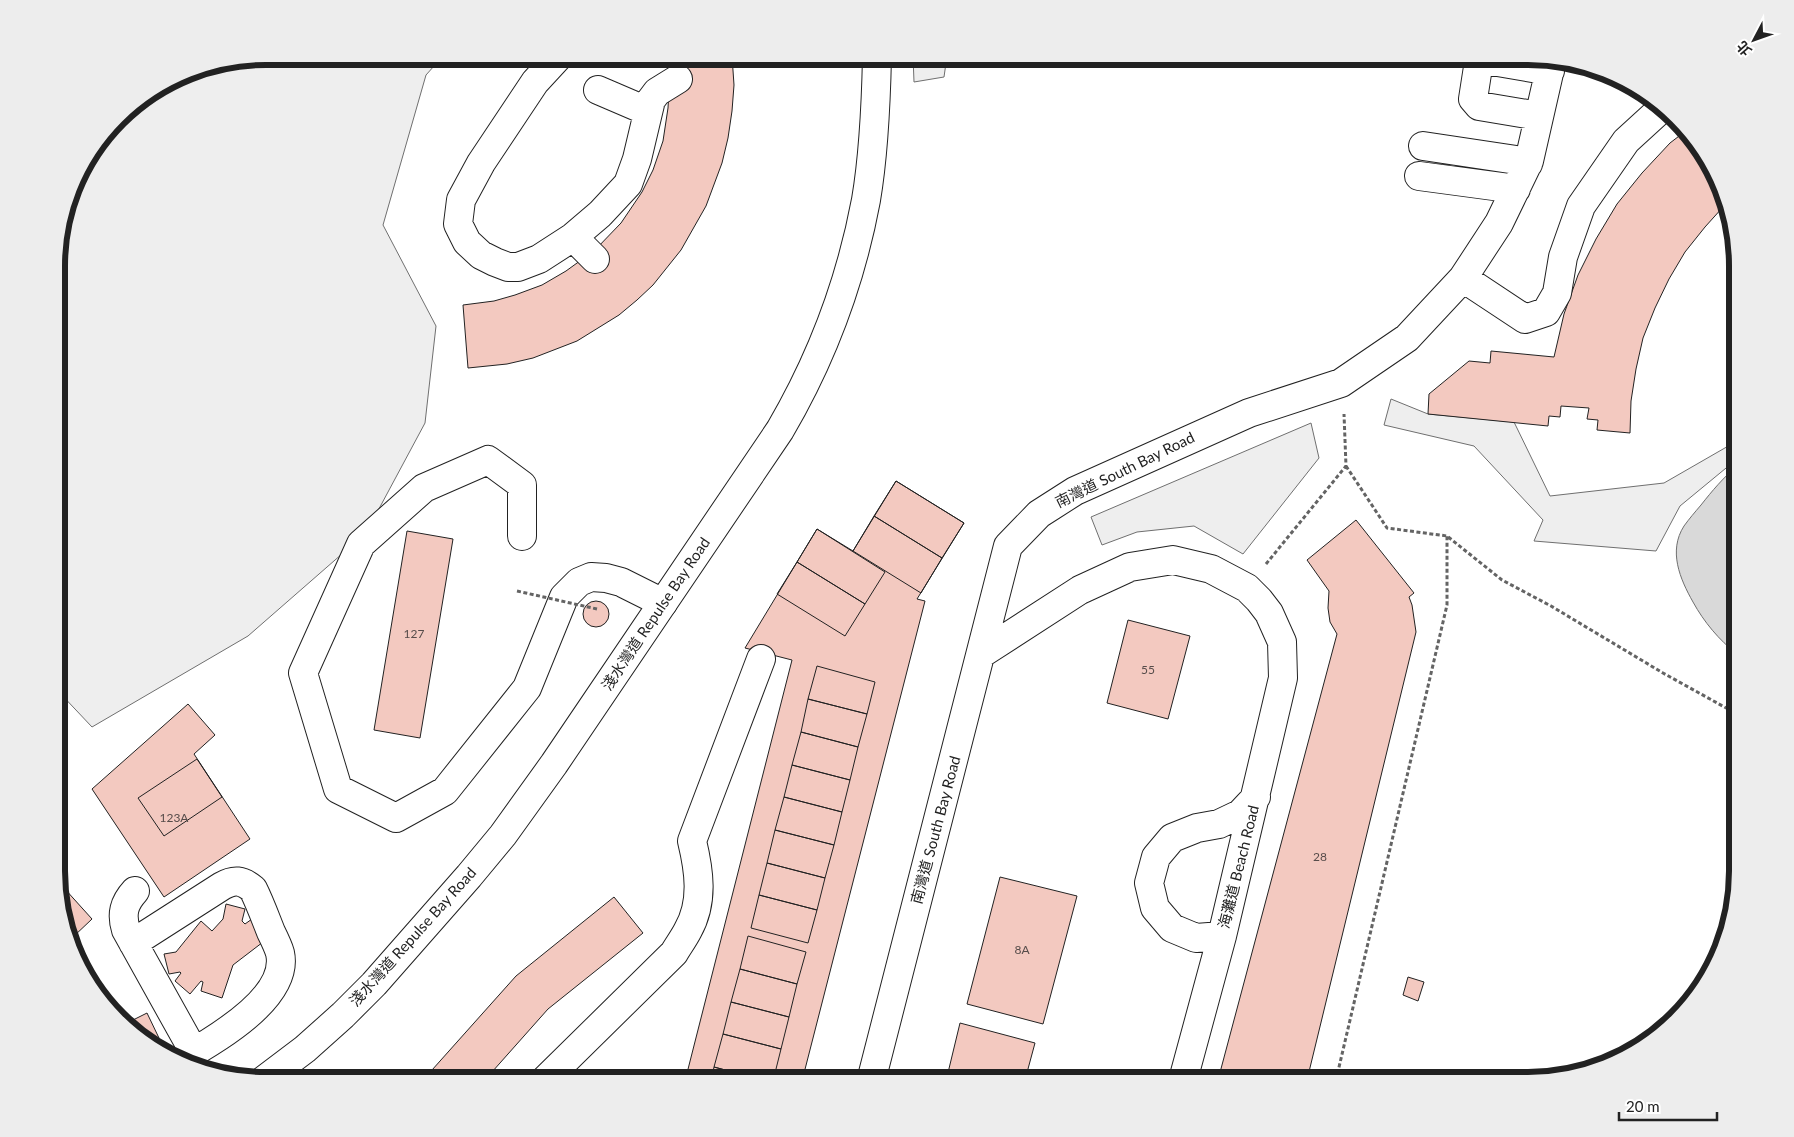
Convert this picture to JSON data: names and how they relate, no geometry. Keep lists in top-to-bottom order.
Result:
{
  "streets": {
    "street": ["南灣道 South Bay Road", "淺水灣道 Repulse Bay Road", "海灘道 Beach Road"]
  },
  "crossings": [
    ["南灣道 South Bay Road", "海灘道 Beach Road"]
  ],
  "house_numbers": [
    "127",
    "55",
    "123A",
    "28",
    "8A"
  ],
  "scale_bar": "20 m",
  "north": "bottom left"
}
